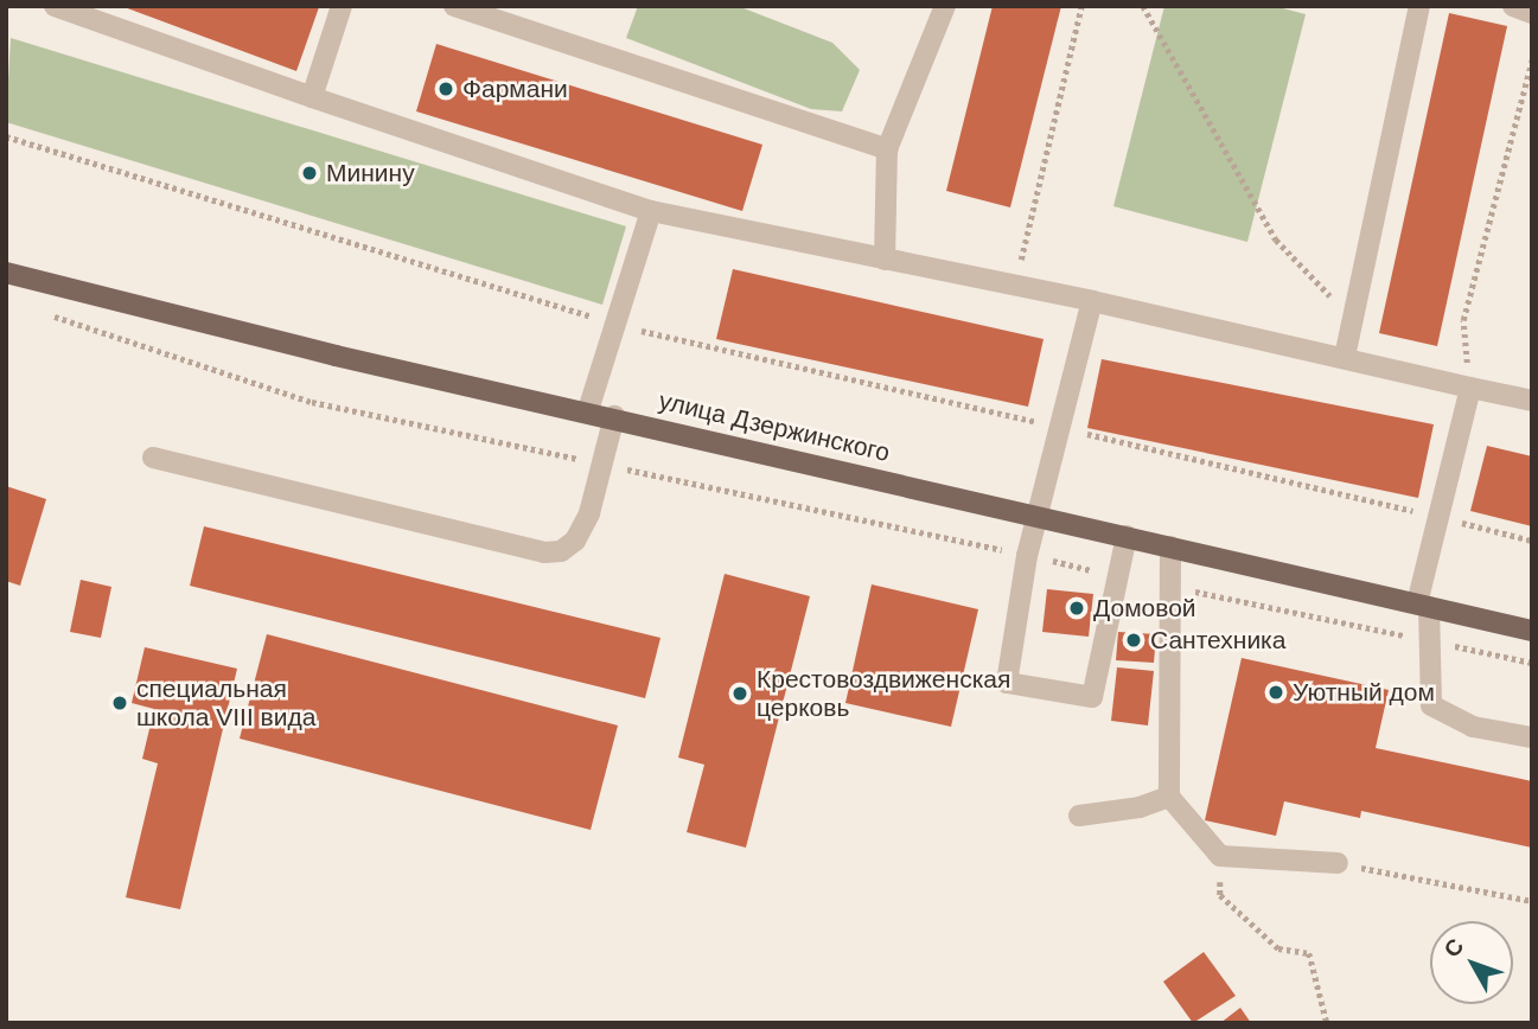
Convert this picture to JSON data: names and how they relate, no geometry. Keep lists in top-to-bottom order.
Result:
{
  "streets": {
    "main road": ["улица Дзержинского"]
  },
  "places": [
    "Фармани",
    "Минину",
    "Домовой",
    "Сантехника",
    "Уютный дом",
    "Крестовоздвиженская церковь",
    "специальная школа VIII вида"
  ],
  "north": "top left"
}
